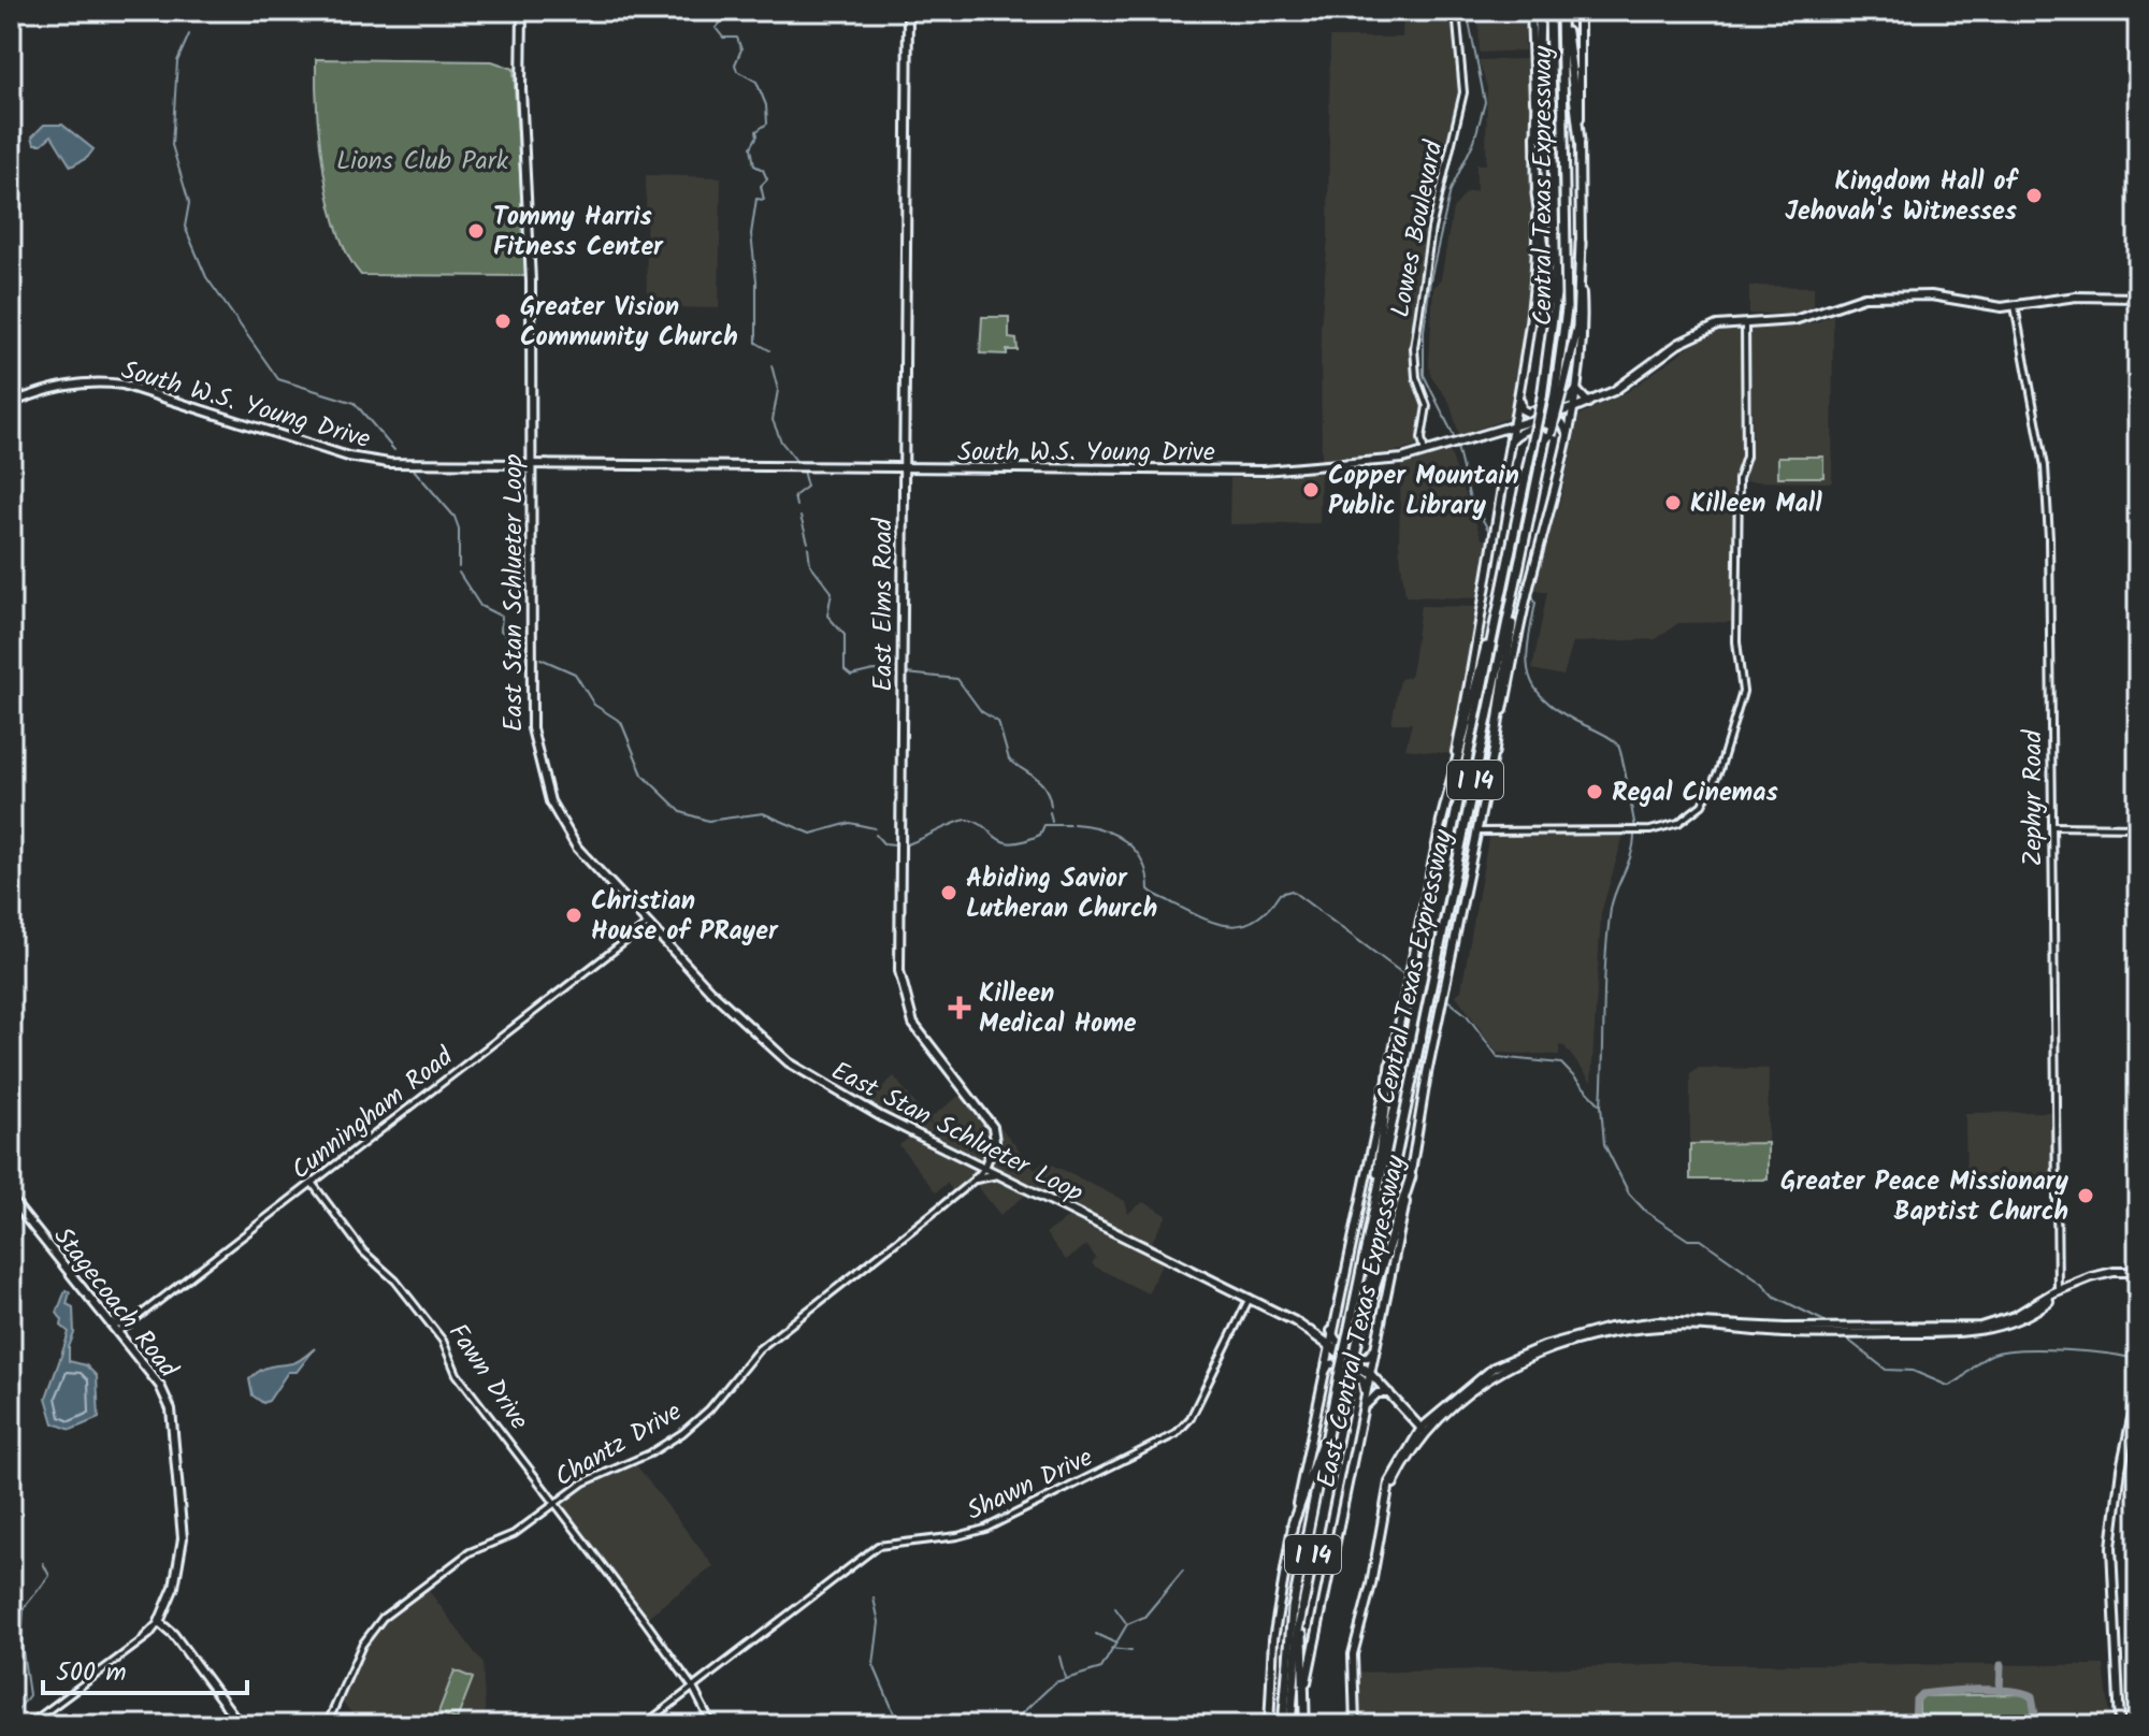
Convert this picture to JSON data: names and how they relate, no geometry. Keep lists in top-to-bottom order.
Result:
{
  "streets": {
    "highway": ["Central Texas Expressway", "I 14"],
    "main road": [
      "South W.S. Young Drive",
      "East Stan Schlueter Loop",
      "East Elms Road",
      "Stagecoach Road",
      "East Central Texas Expressway"
    ],
    "street": [
      "Lowes Boulevard",
      "Zephyr Road",
      "Cunningham Road",
      "Fawn Drive",
      "Chantz Drive",
      "Shawn Drive"
    ]
  },
  "crossings": [
    ["Lowes Boulevard", "South W.S. Young Drive"],
    ["South W.S. Young Drive", "East Stan Schlueter Loop"],
    ["South W.S. Young Drive", "East Elms Road"],
    ["South W.S. Young Drive", "Zephyr Road"],
    ["South W.S. Young Drive", "East Central Texas Expressway"],
    ["East Stan Schlueter Loop", "East Elms Road"],
    ["East Stan Schlueter Loop", "Cunningham Road"],
    ["East Stan Schlueter Loop", "East Central Texas Expressway"],
    ["East Stan Schlueter Loop", "Chantz Drive"],
    ["East Stan Schlueter Loop", "Shawn Drive"],
    ["Cunningham Road", "Stagecoach Road"],
    ["Cunningham Road", "Fawn Drive"],
    ["Fawn Drive", "Chantz Drive"],
    ["Fawn Drive", "Shawn Drive"]
  ],
  "parks": ["Lions Club Park"],
  "places": {
    "other": [
      "Kingdom Hall of Jehovah's Witnesses",
      "Tommy Harris Fitness Center",
      "Greater Vision Community Church",
      "Copper Mountain Public Library",
      "Killeen Mall",
      "Regal Cinemas",
      "Abiding Savior Lutheran Church",
      "Christian House of PRayer",
      "Greater Peace Missionary Baptist Church"
    ],
    "health": ["Killeen Medical Home"]
  },
  "scale_bar": "500 m"
}
